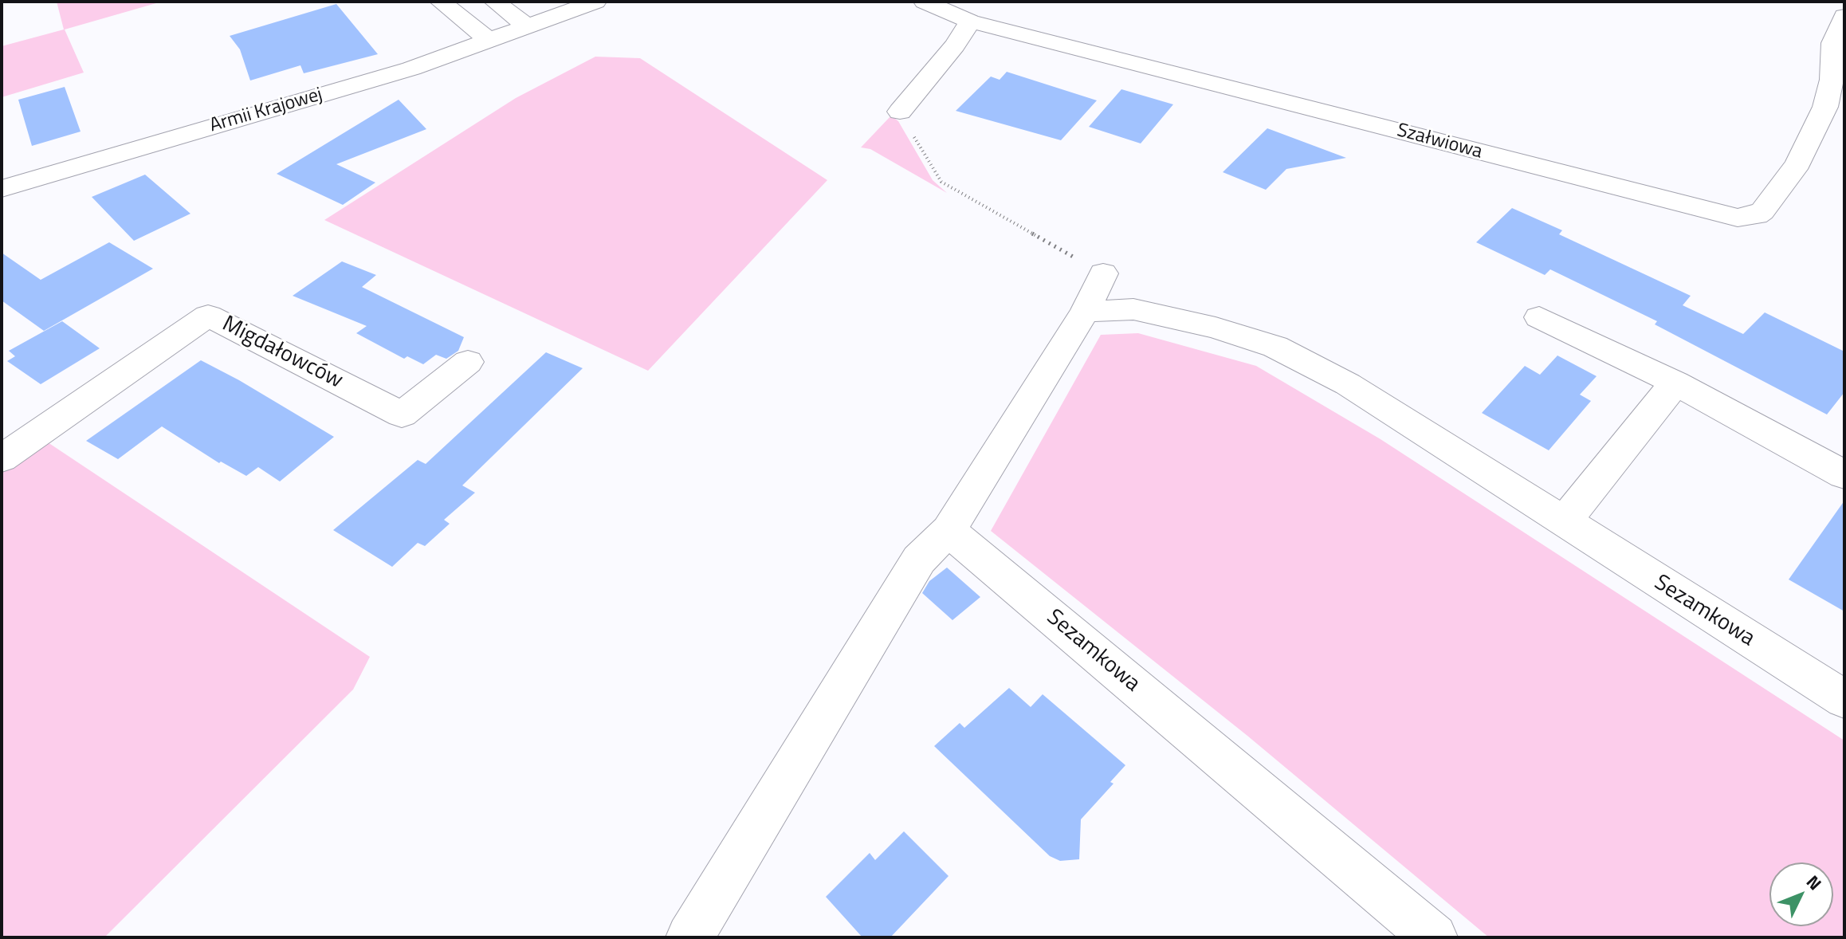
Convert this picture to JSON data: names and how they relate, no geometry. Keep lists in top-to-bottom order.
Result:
{
  "streets": {
    "street": [
      "Armii Krajowej",
      "Szałwiowa",
      "Migdałowców",
      "Sezamkowa"
    ]
  },
  "north": "top right"
}
